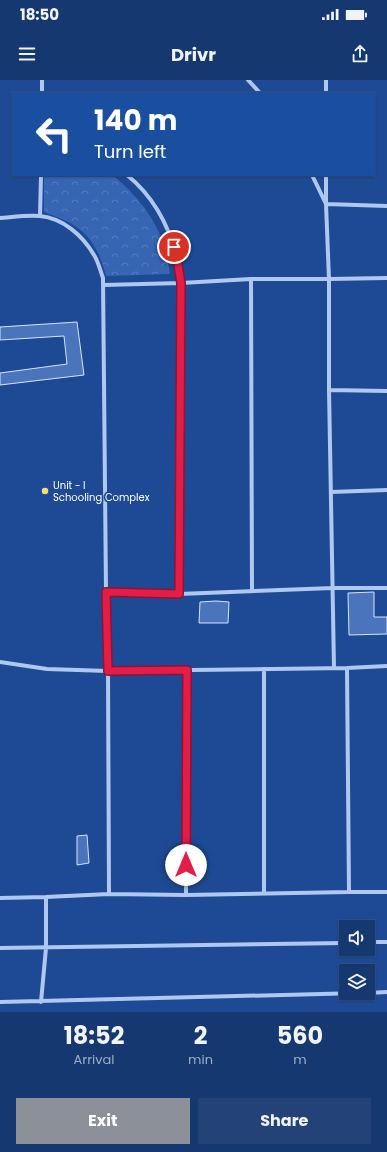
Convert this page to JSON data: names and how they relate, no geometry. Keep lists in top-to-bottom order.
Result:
{
  "places": ["Unit - I Schooling Complex"],
  "page": {
    "status": "18:50",
    "header": "Drivr",
    "turn": ["140 m", "Turn left"],
    "eta": [
      "18:52",
      "Arrival",
      "2",
      "min",
      "560",
      "m"
    ],
    "buttons": ["Exit", "Share"]
  }
}
